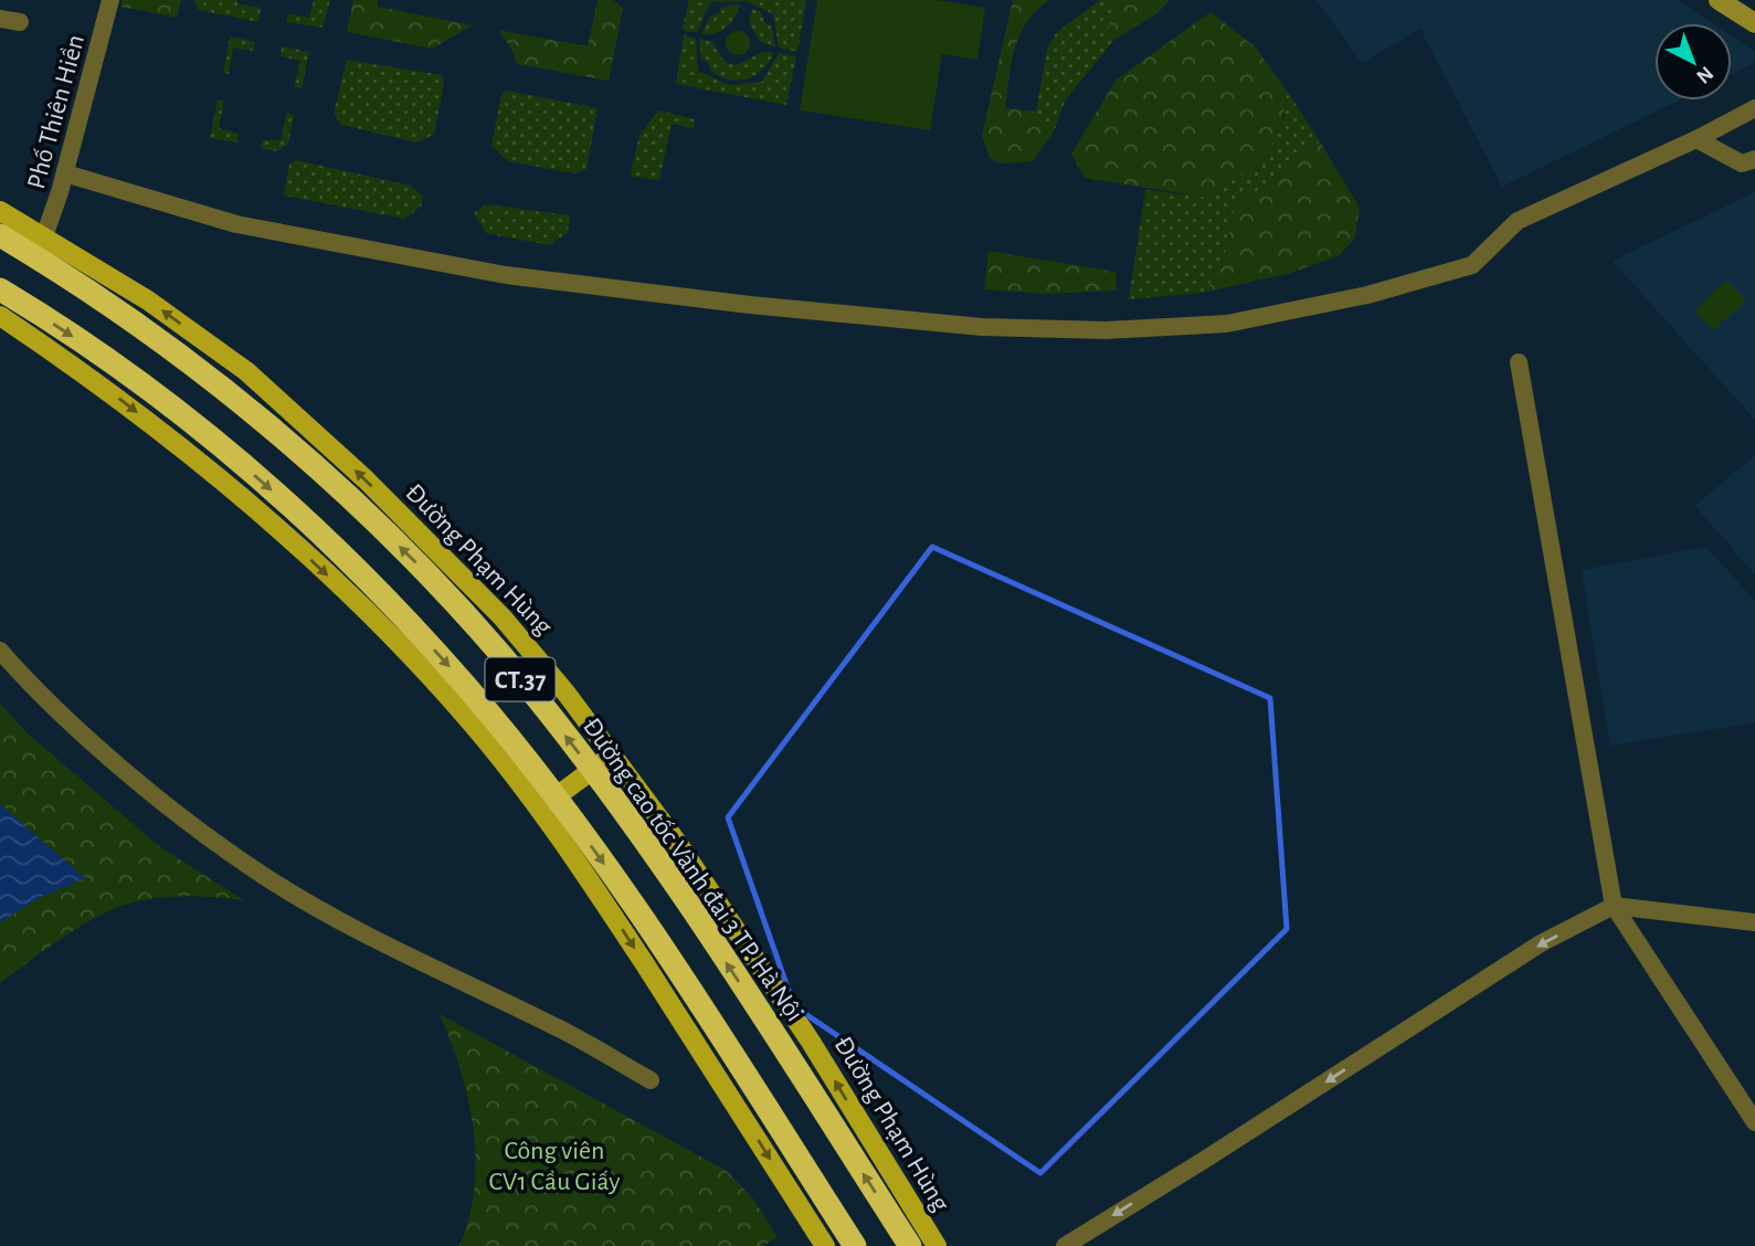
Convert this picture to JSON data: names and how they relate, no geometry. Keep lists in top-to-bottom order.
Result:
{
  "streets": {
    "highway": ["CT.37", "Đường cao tốc Vành đai 3 TP. Hà Nội"],
    "main road": ["Đường Phạm Hùng"],
    "street": ["Phố Thiên Hiền"]
  },
  "crossings": [
    ["Phố Thiên Hiền", "Đường Phạm Hùng"]
  ],
  "parks": ["Công viên CV1 Cầu Giấy"],
  "north": "bottom right"
}
